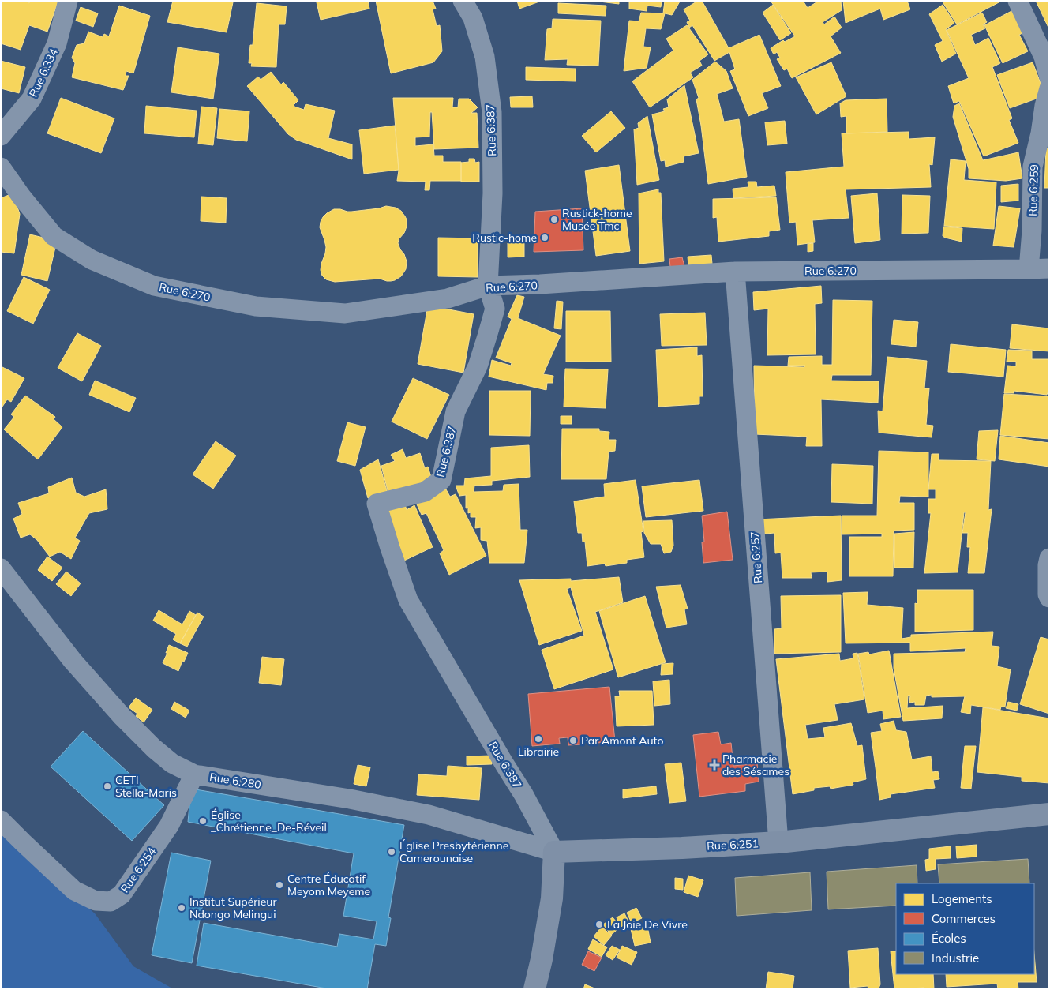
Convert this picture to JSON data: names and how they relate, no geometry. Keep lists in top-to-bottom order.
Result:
{
  "streets": {
    "main road": ["Rue 6.251"],
    "street": [
      "Rue 6.334",
      "Rue 6.387",
      "Rue 6.259",
      "Rue 6.270",
      "Rue 6.257",
      "Rue 6.280",
      "Rue 6.254"
    ]
  },
  "crossings": [
    ["Rue 6.387", "Rue 6.270"],
    ["Rue 6.387", "Rue 6.280"],
    ["Rue 6.387", "Rue 6.251"],
    ["Rue 6.259", "Rue 6.270"],
    ["Rue 6.270", "Rue 6.257"],
    ["Rue 6.257", "Rue 6.251"],
    ["Rue 6.280", "Rue 6.251"],
    ["Rue 6.280", "Rue 6.254"]
  ],
  "places": {
    "other": [
      "Rustick-home Musée Tmc",
      "Rustic-home",
      "Librairie",
      "Par Amont Auto",
      "CETI Stella-Maris",
      "Église _Chrétienne_De-Réveil",
      "Église Presbytérienne Camerounaise",
      "Centre Éducatif Meyom Meyeme",
      "Institut Supérieur Ndongo Melingui",
      "La Joie De Vivre"
    ],
    "health": ["Pharmacie des Sésames"]
  },
  "legend": [
    "Logements",
    "Commerces",
    "Écoles",
    "Industrie"
  ]
}
